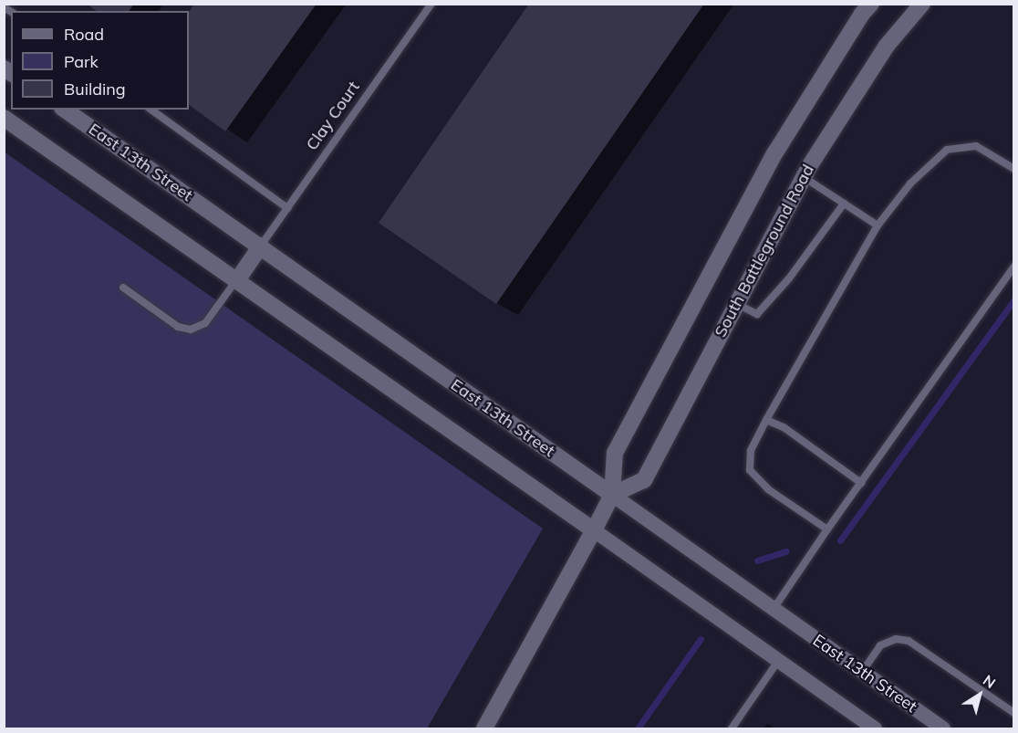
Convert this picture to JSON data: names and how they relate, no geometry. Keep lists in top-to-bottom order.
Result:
{
  "streets": {
    "main road": ["East 13th Street", "South Battleground Road"],
    "lane": ["Clay Court"]
  },
  "crossings": [
    ["Clay Court", "East 13th Street"],
    ["East 13th Street", "South Battleground Road"]
  ],
  "legend": ["Road", "Park", "Building"],
  "north": "top right"
}
